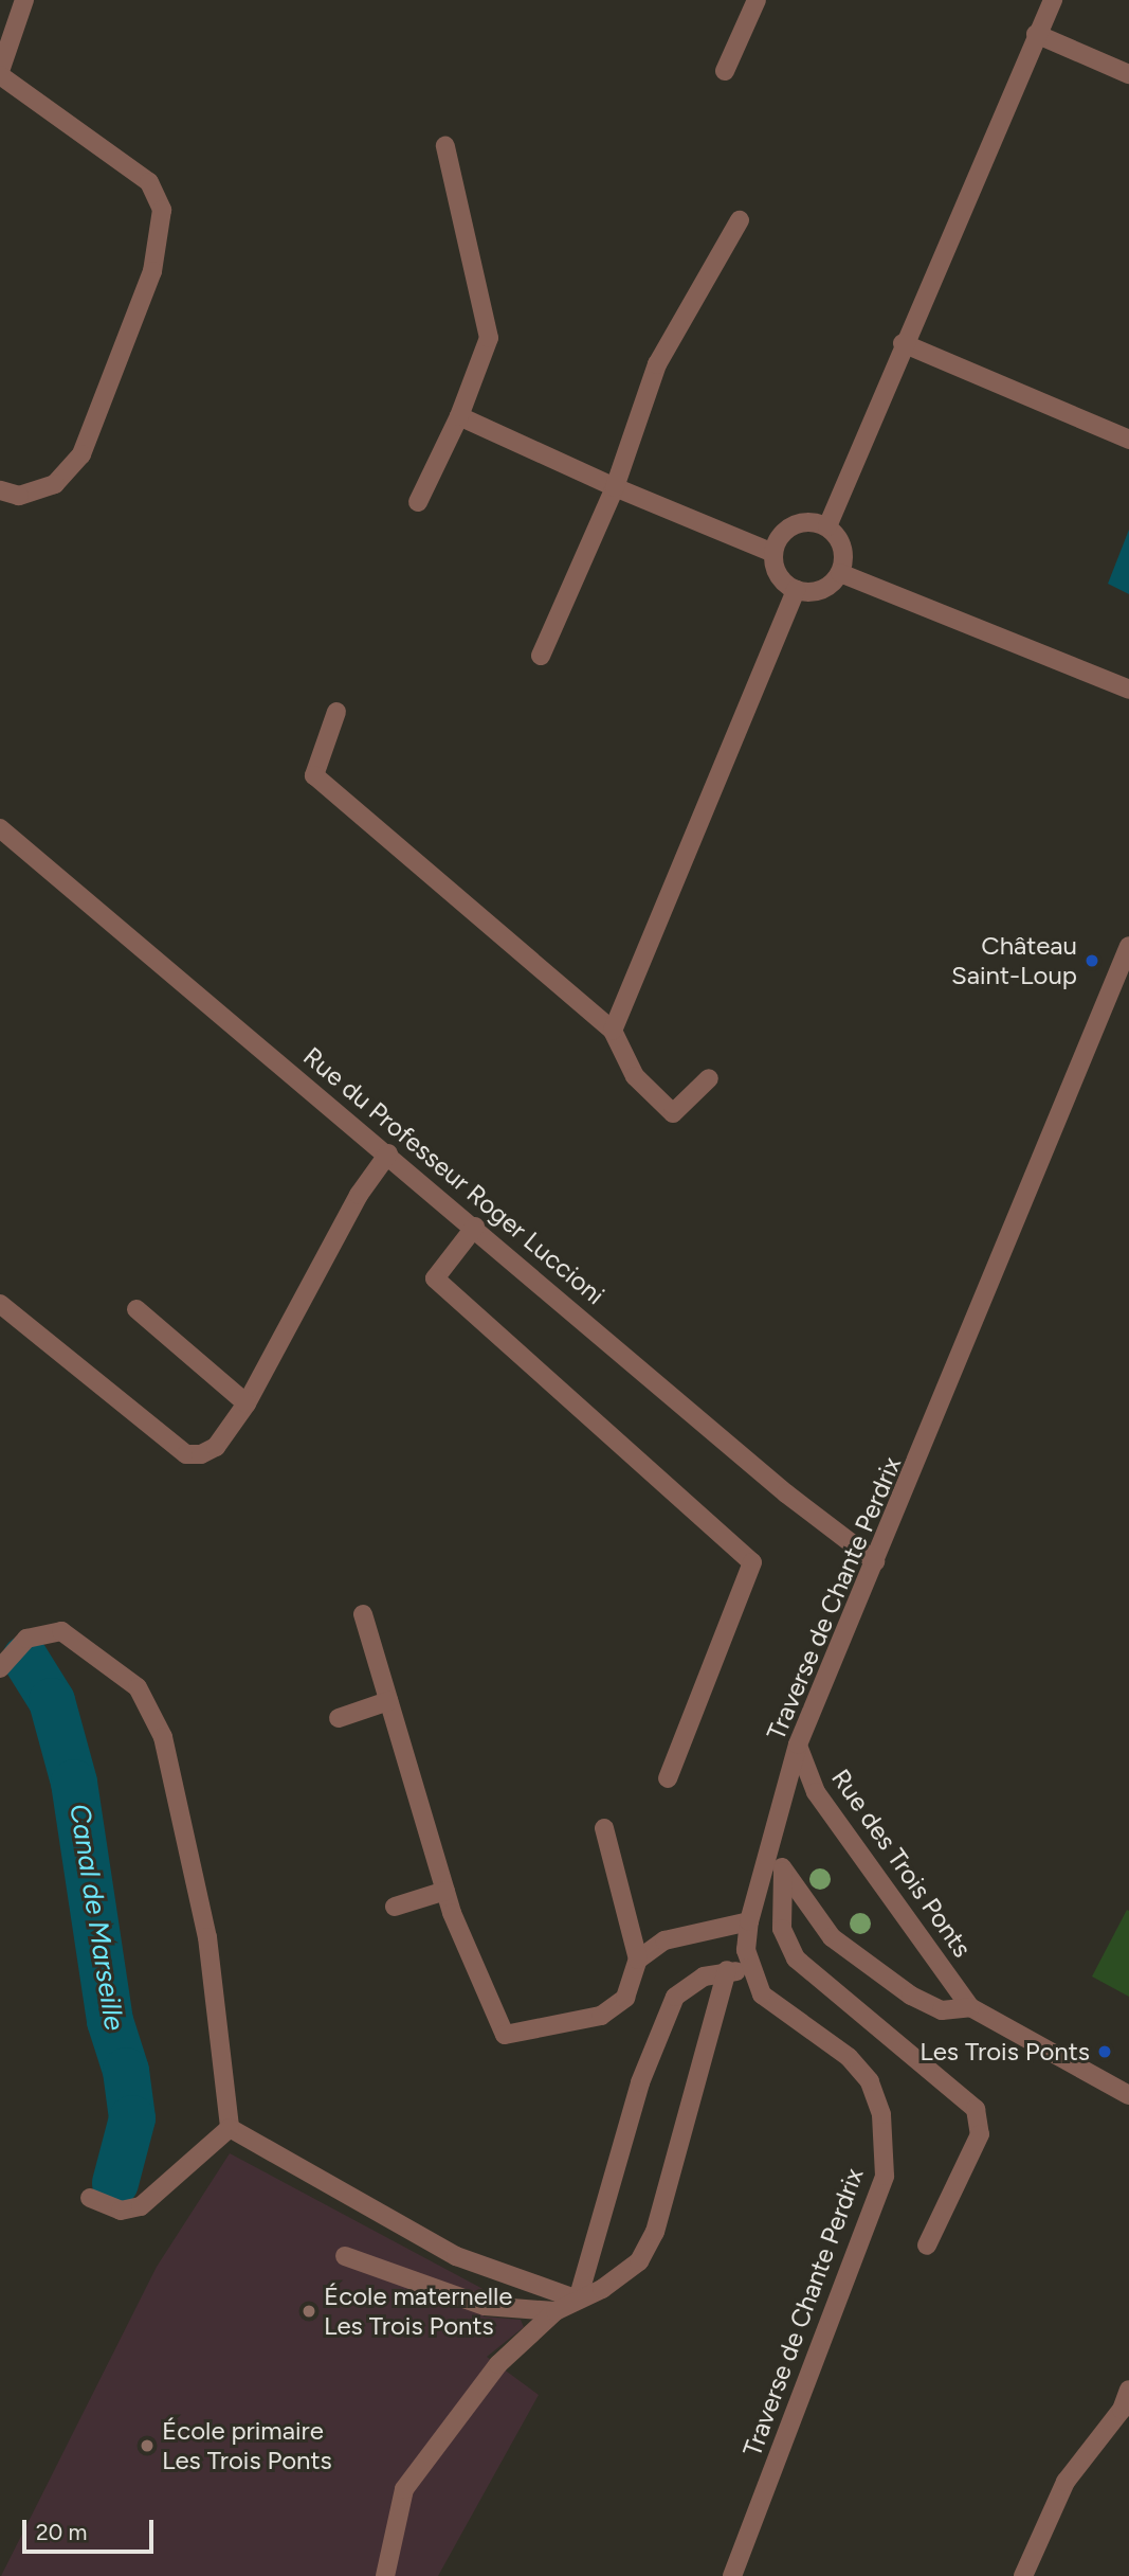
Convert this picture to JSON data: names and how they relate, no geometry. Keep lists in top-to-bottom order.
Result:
{
  "streets": {
    "street": ["Rue du Professeur Roger Luccioni", "Traverse de Chante Perdrix", "Rue des Trois Ponts"]
  },
  "crossings": [
    ["Rue du Professeur Roger Luccioni", "Traverse de Chante Perdrix"],
    ["Traverse de Chante Perdrix", "Rue des Trois Ponts"]
  ],
  "water": ["Canal de Marseille"],
  "places": [
    "Château Saint-Loup",
    "Les Trois Ponts",
    "École maternelle Les Trois Ponts",
    "École primaire Les Trois Ponts"
  ],
  "scale_bar": "20 m"
}
